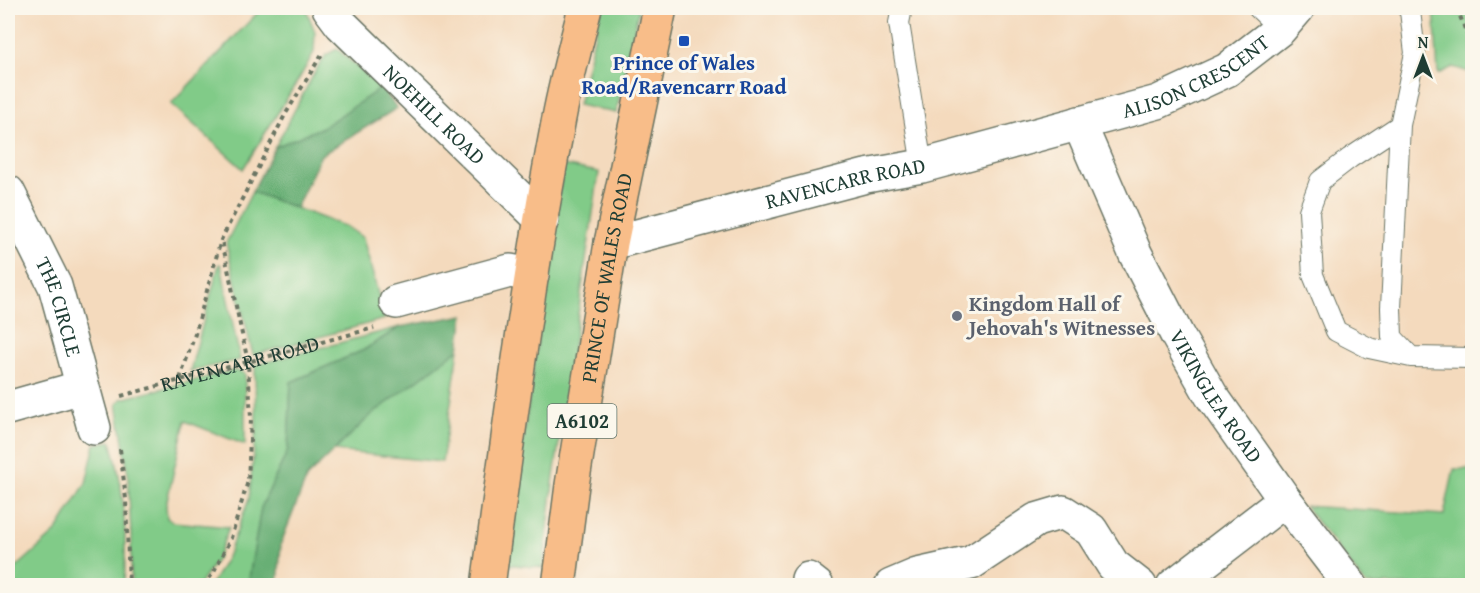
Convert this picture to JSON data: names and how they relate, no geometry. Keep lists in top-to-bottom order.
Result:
{
  "streets": {
    "highway": ["PRINCE OF WALES ROAD", "A6102"],
    "street": [
      "ALISON CRESCENT",
      "NOEHILL ROAD",
      "RAVENCARR ROAD",
      "THE CIRCLE",
      "VIKINGLEA ROAD"
    ]
  },
  "crossings": [
    ["ALISON CRESCENT", "RAVENCARR ROAD"],
    ["ALISON CRESCENT", "VIKINGLEA ROAD"],
    ["RAVENCARR ROAD", "PRINCE OF WALES ROAD"],
    ["RAVENCARR ROAD", "THE CIRCLE"],
    ["RAVENCARR ROAD", "VIKINGLEA ROAD"]
  ],
  "places": {
    "transit": ["Prince of Wales Road/Ravencarr Road"],
    "other": ["Kingdom Hall of Jehovah's Witnesses"]
  },
  "north": "top"
}
